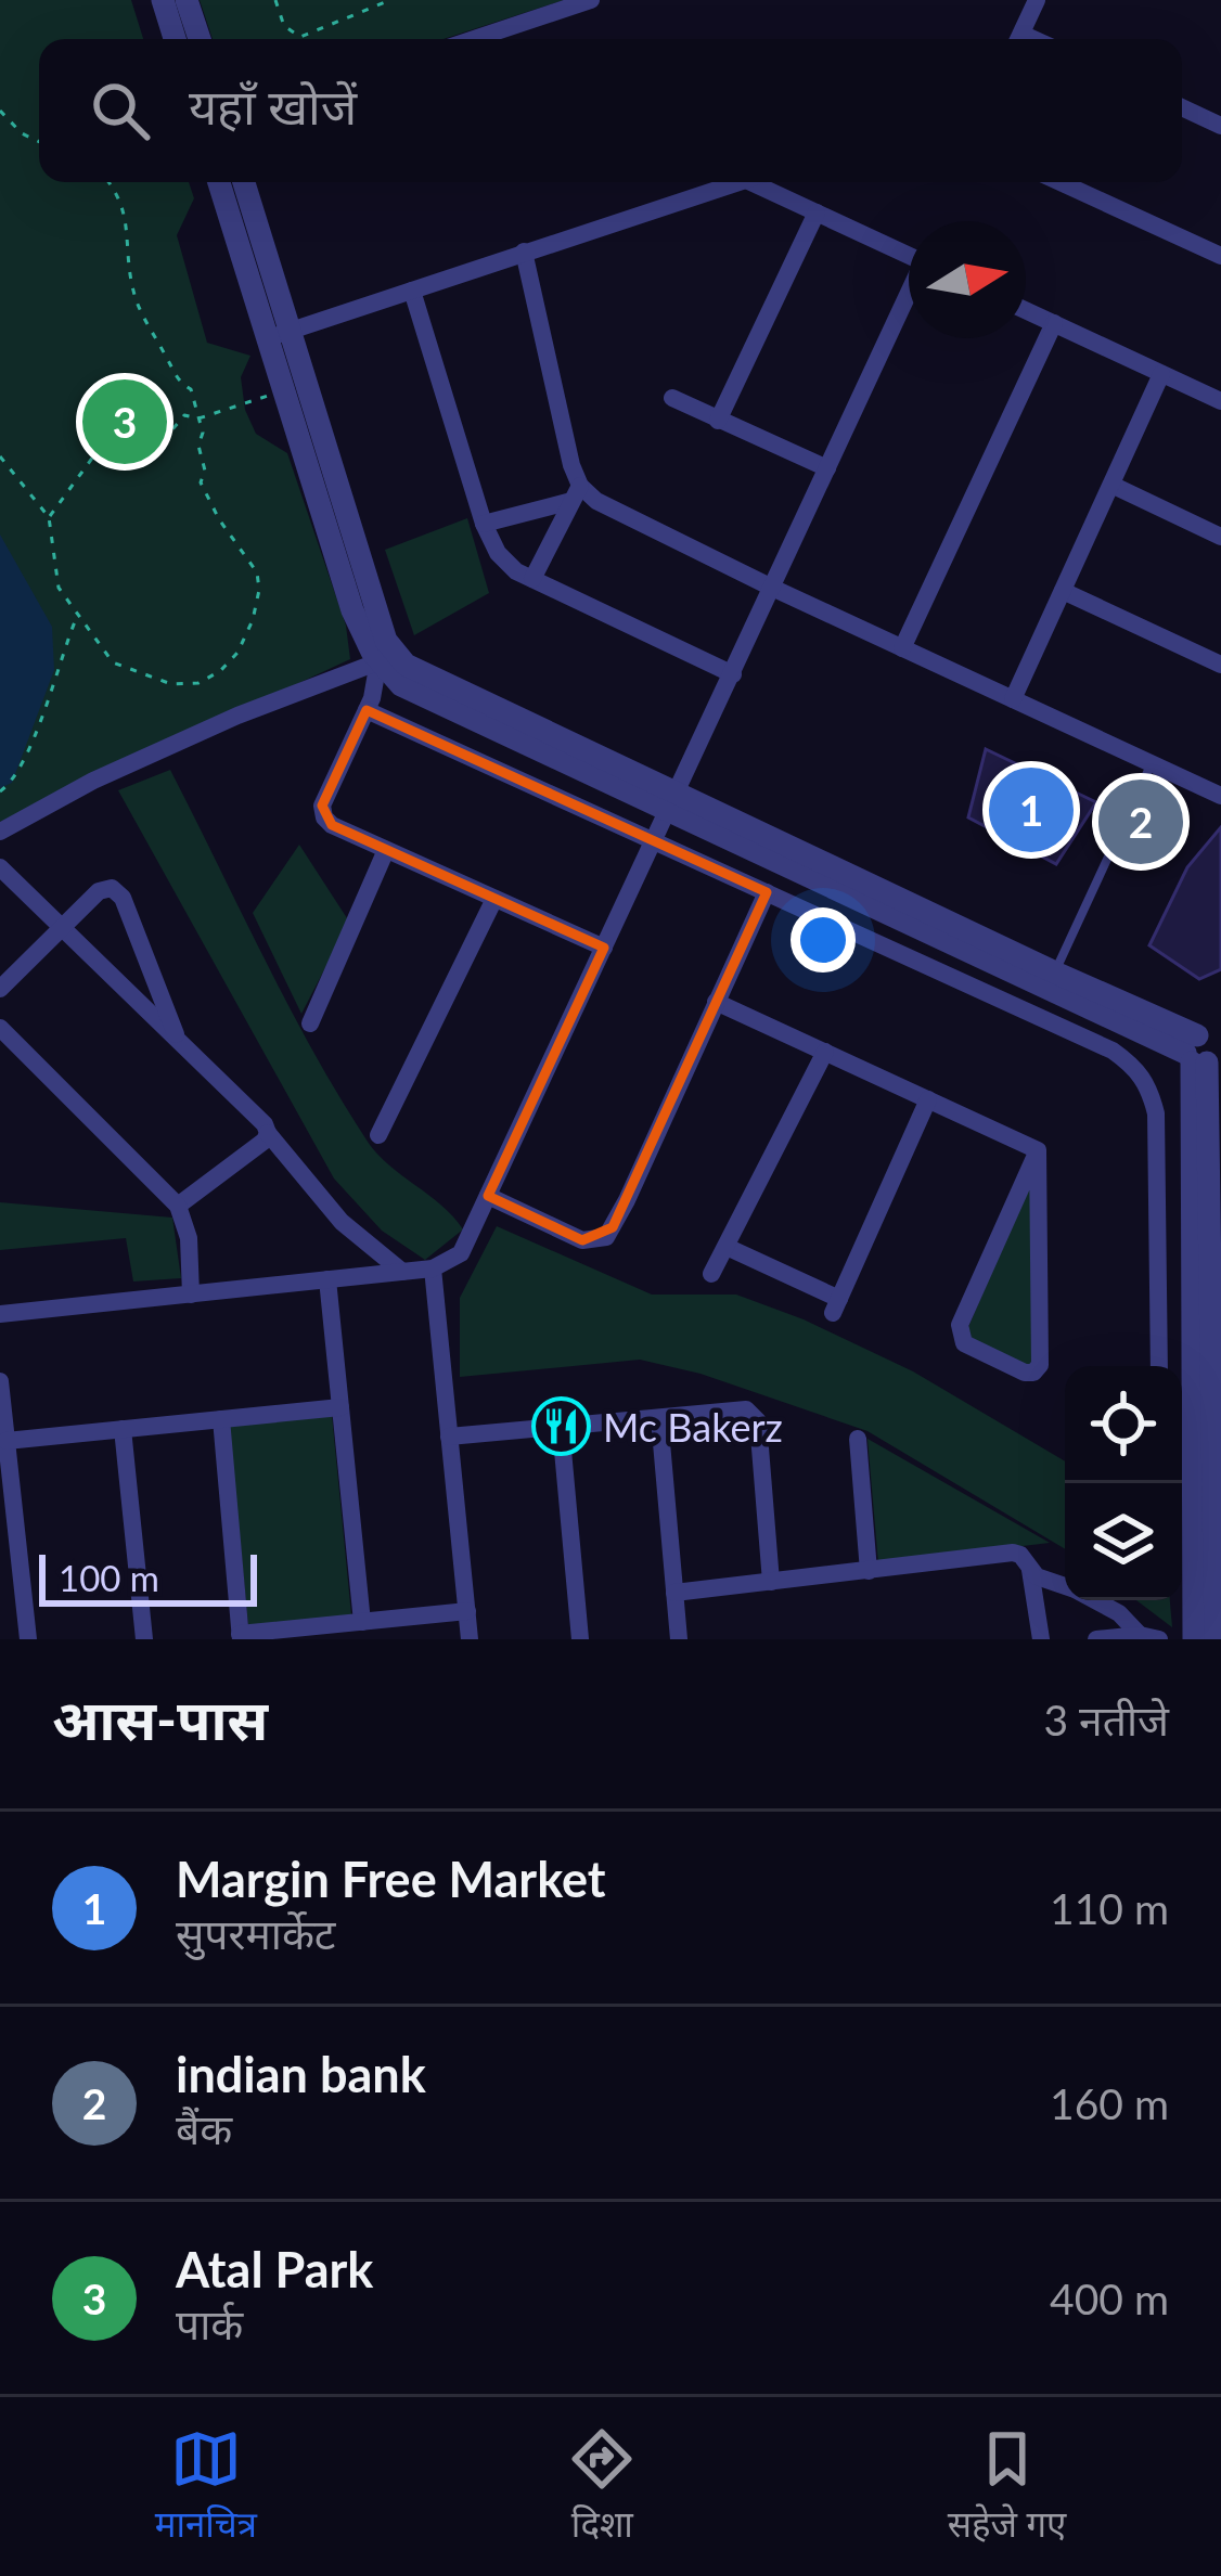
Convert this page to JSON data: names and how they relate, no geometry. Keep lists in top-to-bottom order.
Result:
{
  "places": {
    "restaurant": ["Mc Bakerz"]
  },
  "scale_bar": "100 m",
  "north": "right",
  "page": {
    "search": "यहाँ खोजें",
    "pins": ["3", "1", "2"],
    "scale": "100 m",
    "heading": ["आस-पास", "3 नतीजे"],
    "list": [
      {
        "mark": "1",
        "name": "Margin Free Market",
        "note": "सुपरमार्केट",
        "value": "110 m"
      },
      {
        "mark": "2",
        "name": "indian bank",
        "note": "बैंक",
        "value": "160 m"
      },
      {
        "mark": "3",
        "name": "Atal Park",
        "note": "पार्क",
        "value": "400 m"
      }
    ],
    "nav": ["मानचित्र", "दिशा", "सहेजे गए"]
  }
}
